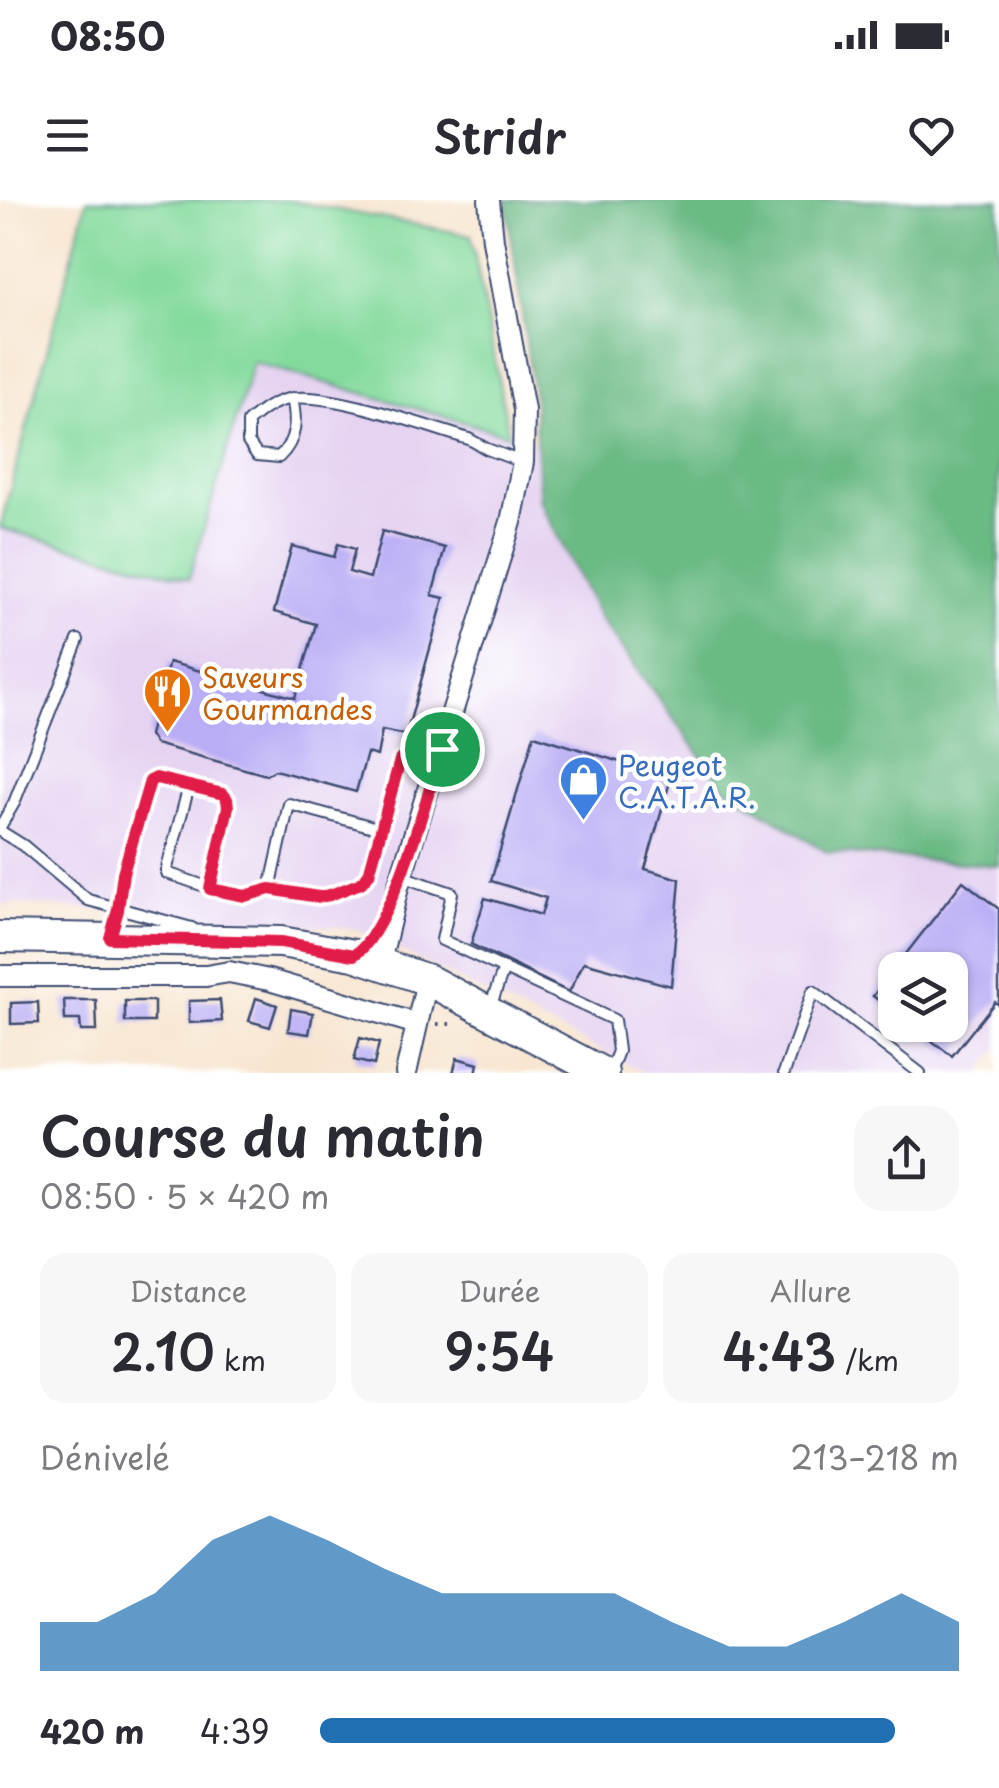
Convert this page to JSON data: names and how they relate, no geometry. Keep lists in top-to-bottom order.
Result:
{
  "places": {
    "restaurant": ["Saveurs Gourmandes"],
    "shop": ["Peugeot C.A.T.A.R."]
  },
  "page": {
    "status": "08:50",
    "header": "Stridr",
    "heading": ["Course du matin", "08:50 · 5 × 420 m"],
    "stats": [
      ["Distance", "2.10 km"],
      ["Durée", "9:54"],
      ["Allure", "4:43 /km"]
    ],
    "chart": ["Dénivelé", "213–218 m"],
    "list": [
      {
        "name": "420 m",
        "note": "4:39"
      }
    ]
  }
}
